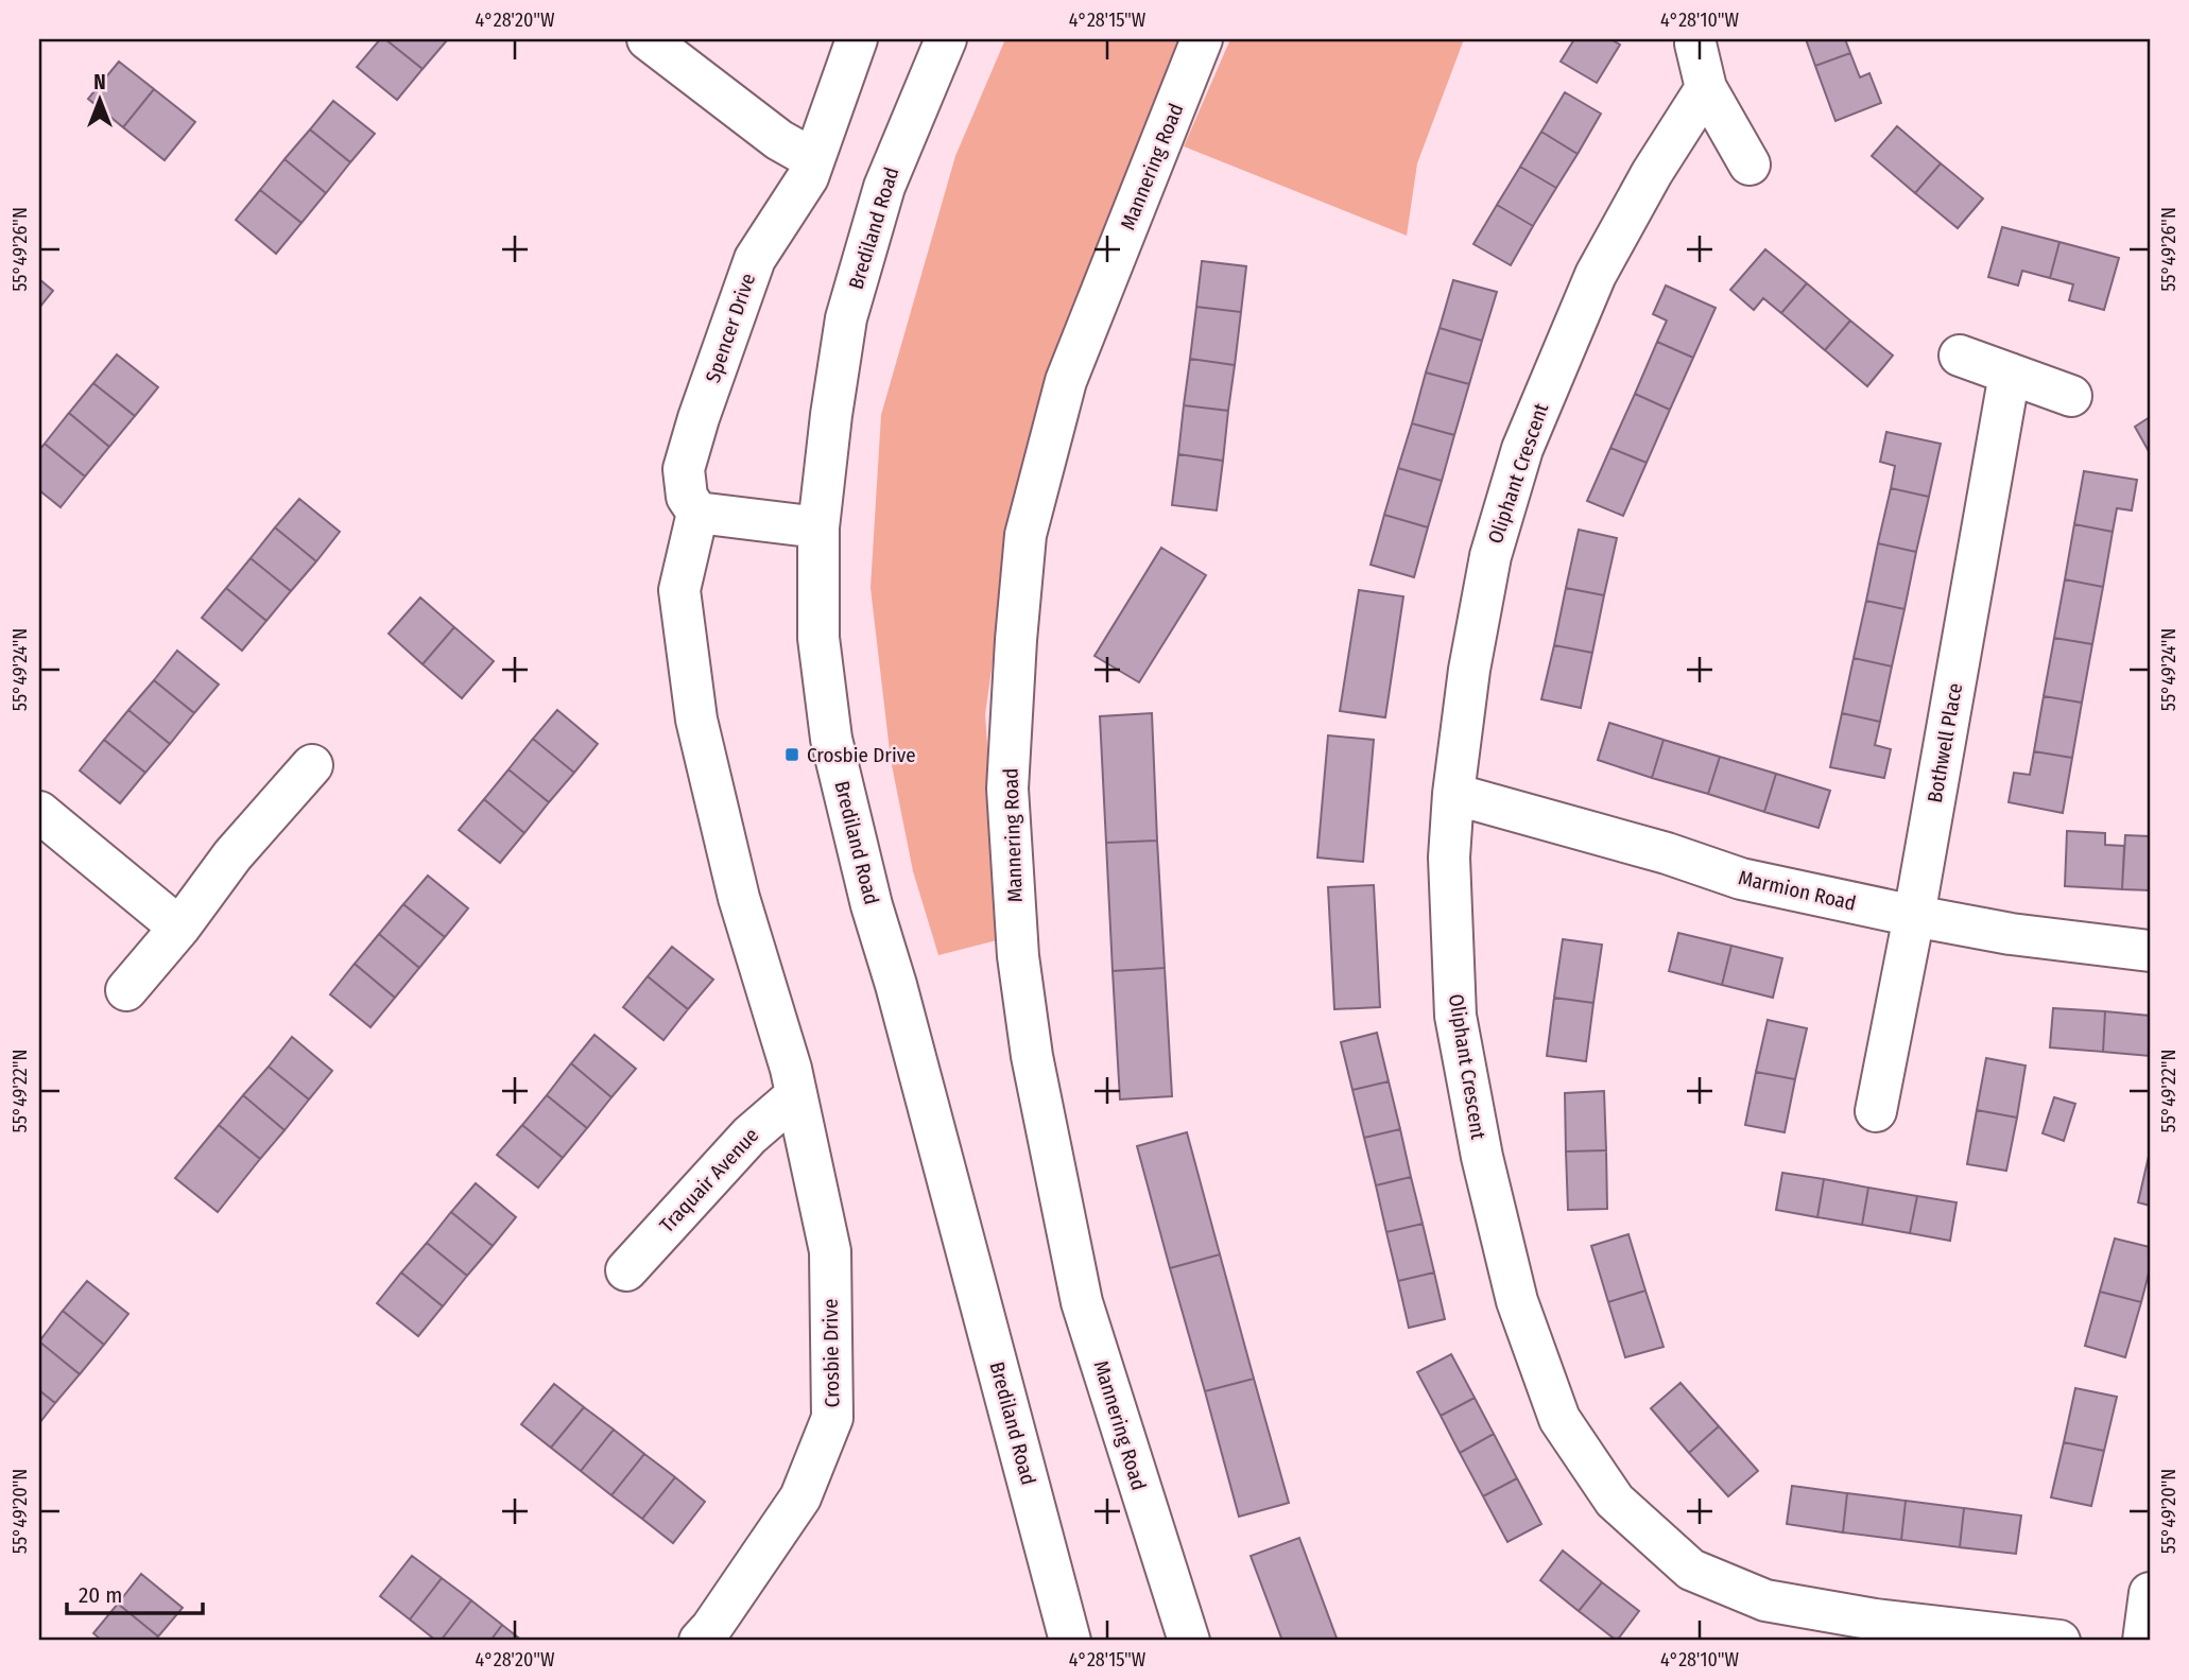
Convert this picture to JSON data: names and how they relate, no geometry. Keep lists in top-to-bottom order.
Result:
{
  "streets": {
    "street": [
      "Mannering Road",
      "Brediland Road",
      "Spencer Drive",
      "Oliphant Crescent",
      "Bothwell Place",
      "Marmion Road",
      "Traquair Avenue",
      "Crosbie Drive"
    ]
  },
  "crossings": [
    ["Spencer Drive", "Crosbie Drive"],
    ["Oliphant Crescent", "Marmion Road"],
    ["Bothwell Place", "Marmion Road"],
    ["Traquair Avenue", "Crosbie Drive"]
  ],
  "places": {
    "transit": ["Crosbie Drive"]
  },
  "scale_bar": "20 m",
  "north": "top",
  "coordinates": [
    "4°28'20\"W",
    "4°28'15\"W",
    "4°28'10\"W",
    "55°49'26\"N",
    "55°49'24\"N",
    "55°49'22\"N",
    "55°49'20\"N"
  ]
}
